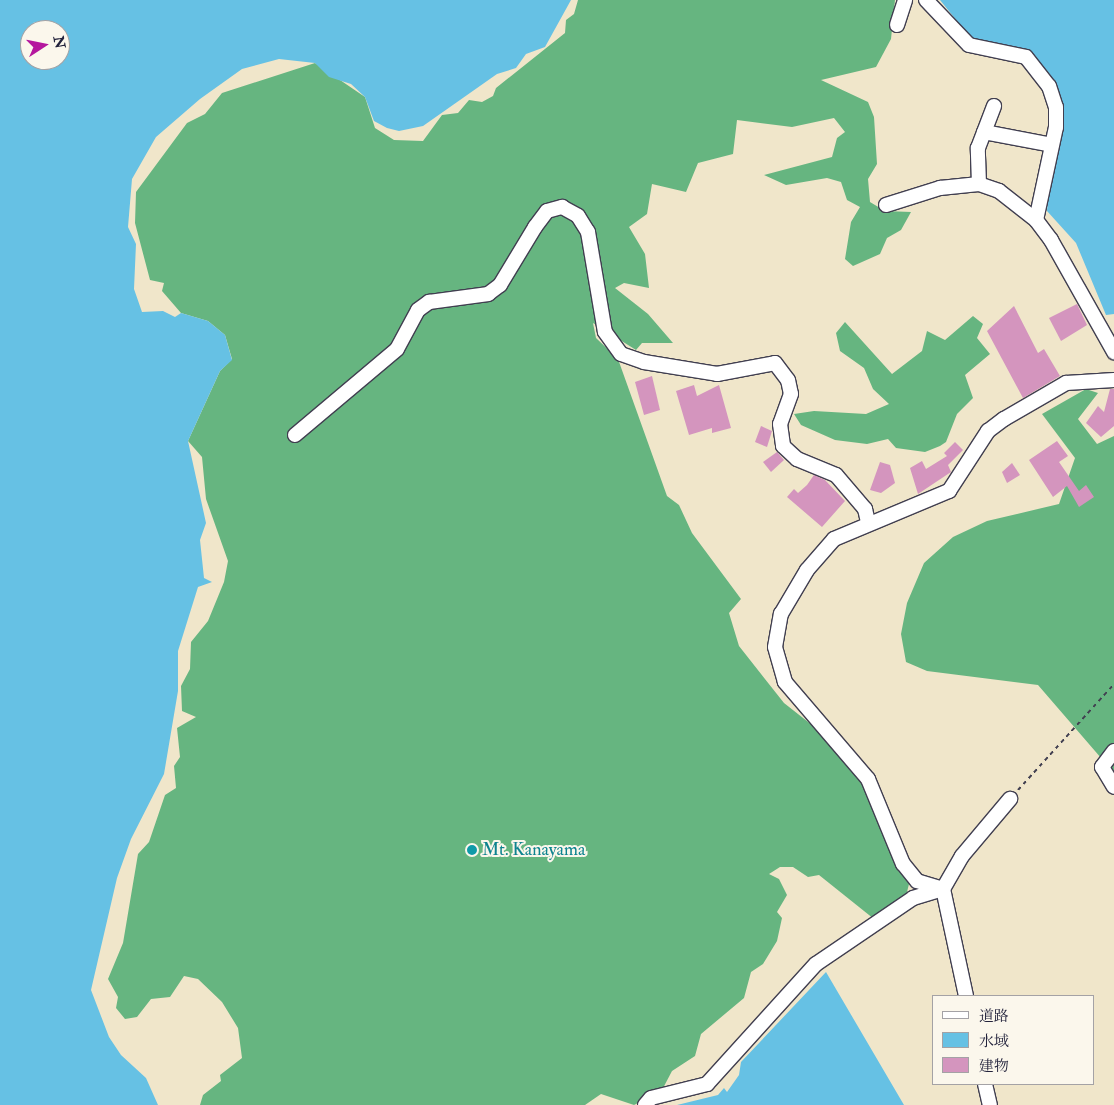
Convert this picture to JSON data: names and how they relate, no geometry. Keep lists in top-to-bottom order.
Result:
{
  "places": ["Mt. Kanayama"],
  "legend": ["道路", "水域", "建物"],
  "north": "right"
}
